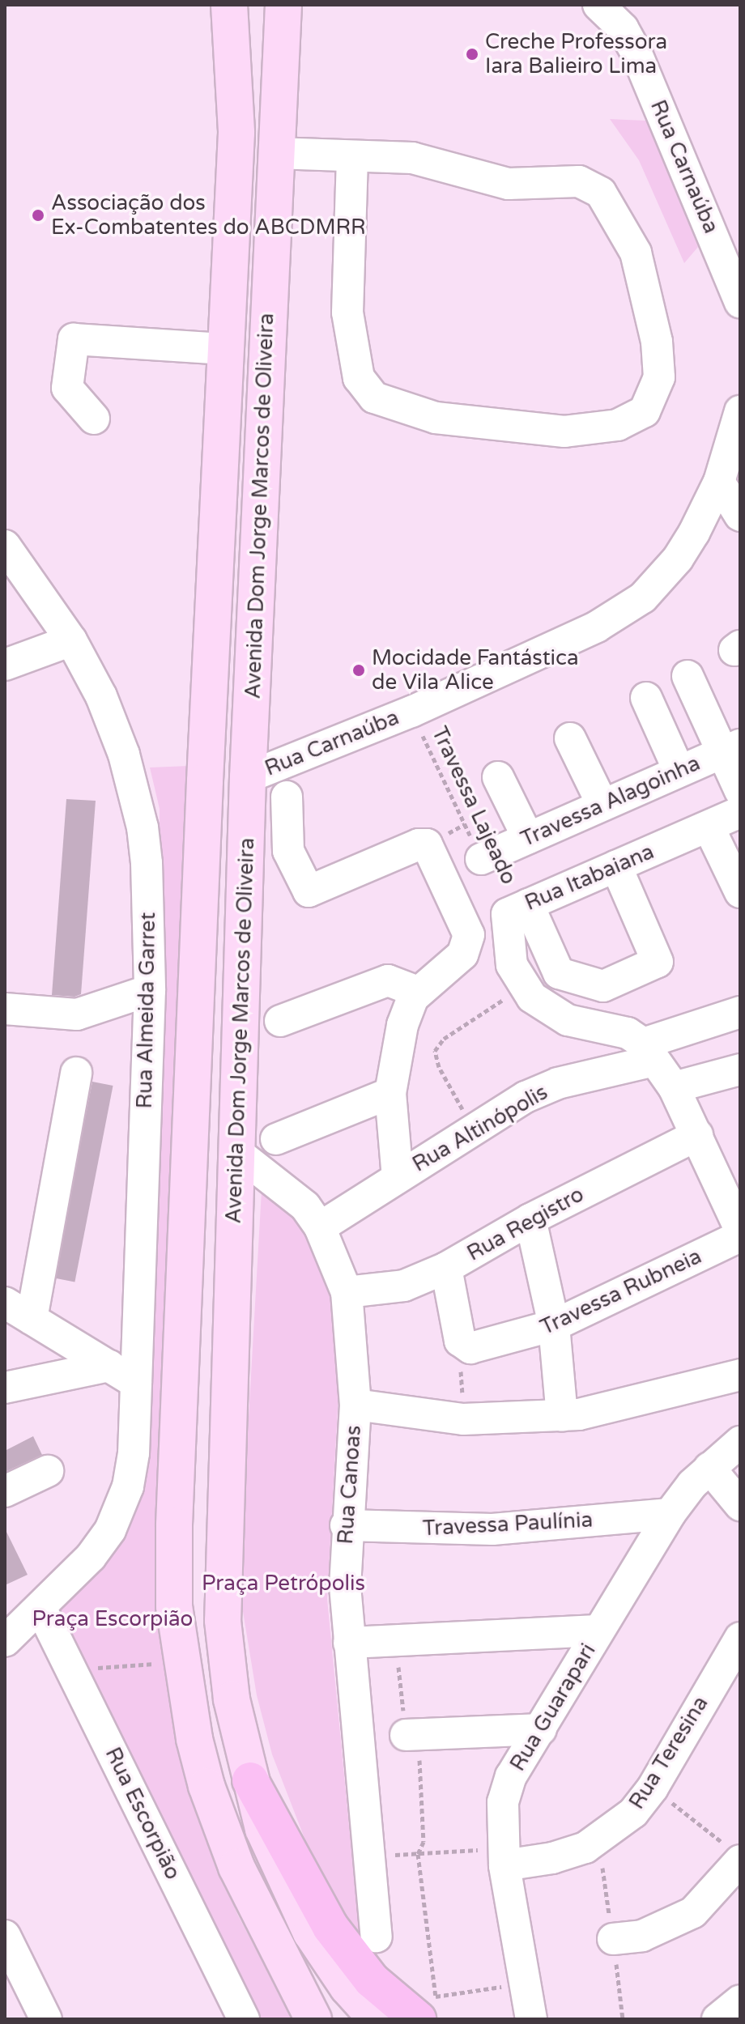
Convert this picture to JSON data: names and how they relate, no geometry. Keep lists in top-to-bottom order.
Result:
{
  "streets": {
    "main road": ["Avenida Dom Jorge Marcos de Oliveira"],
    "street": [
      "Rua Carnaúba",
      "Travessa Alagoinha",
      "Rua Itabaiana",
      "Rua Almeida Garret",
      "Rua Altinópolis",
      "Rua Registro",
      "Travessa Rubneia",
      "Rua Canoas",
      "Travessa Paulínia",
      "Rua Guarapari",
      "Rua Teresina",
      "Rua Escorpião"
    ],
    "path": ["Travessa Lajeado"]
  },
  "crossings": [
    ["Rua Carnaúba", "Avenida Dom Jorge Marcos de Oliveira"],
    ["Rua Carnaúba", "Travessa Lajeado"],
    ["Avenida Dom Jorge Marcos de Oliveira", "Rua Canoas"],
    ["Travessa Alagoinha", "Travessa Lajeado"],
    ["Rua Itabaiana", "Rua Altinópolis"],
    ["Rua Itabaiana", "Rua Registro"],
    ["Rua Almeida Garret", "Rua Escorpião"],
    ["Rua Altinópolis", "Rua Canoas"],
    ["Rua Registro", "Rua Canoas"],
    ["Rua Canoas", "Travessa Paulínia"],
    ["Travessa Paulínia", "Rua Guarapari"],
    ["Rua Guarapari", "Rua Teresina"]
  ],
  "parks": ["Praça Petrópolis", "Praça Escorpião"],
  "places": ["Creche Professora Iara Balieiro Lima", "Associação dos Ex-Combatentes do ABCDMRR", "Mocidade Fantástica de Vila Alice"]
}
